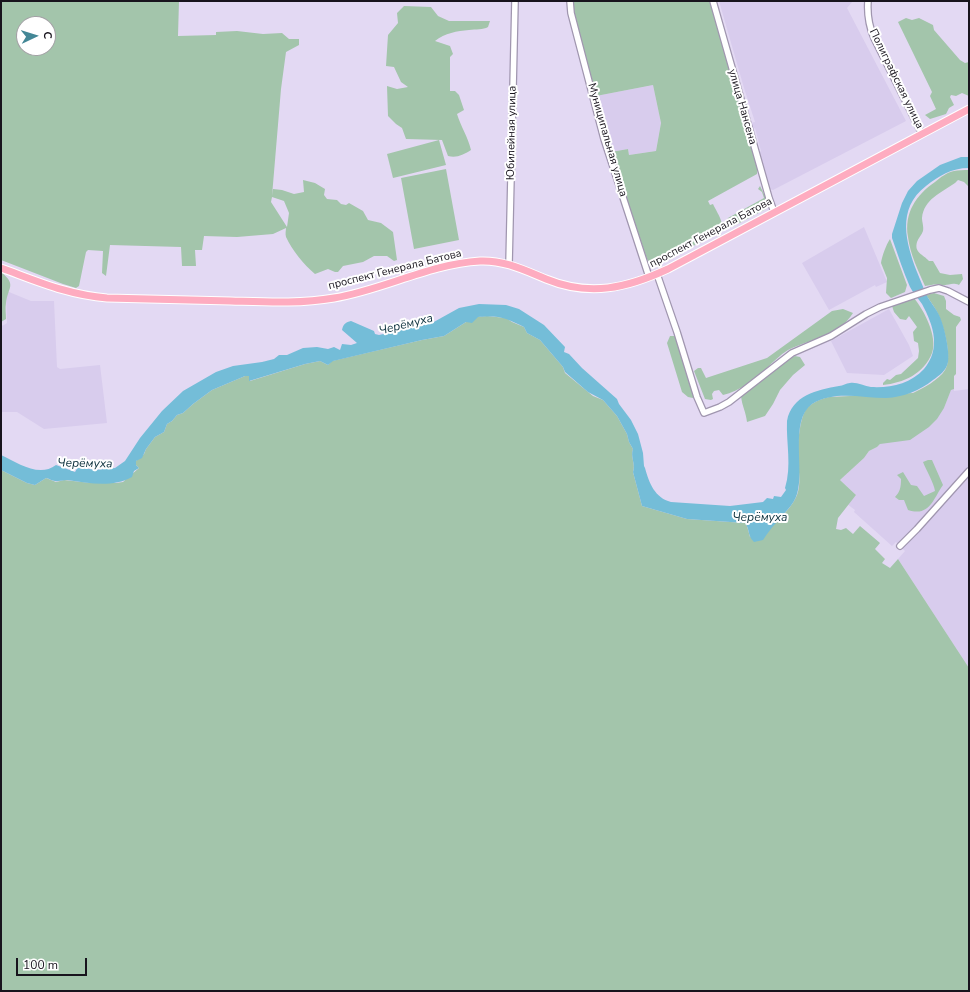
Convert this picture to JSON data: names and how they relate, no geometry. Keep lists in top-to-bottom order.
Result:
{
  "streets": {
    "main road": ["проспект Генерала Батова"],
    "street": [
      "Полиграфская улица",
      "улица Нансена",
      "Юбилейная улица",
      "Муниципальная улица"
    ]
  },
  "crossings": [
    ["Полиграфская улица", "проспект Генерала Батова"],
    ["улица Нансена", "проспект Генерала Батова"],
    ["Юбилейная улица", "проспект Генерала Батова"],
    ["Муниципальная улица", "проспект Генерала Батова"]
  ],
  "water": ["Черёмуха"],
  "scale_bar": "100 m",
  "north": "right"
}
